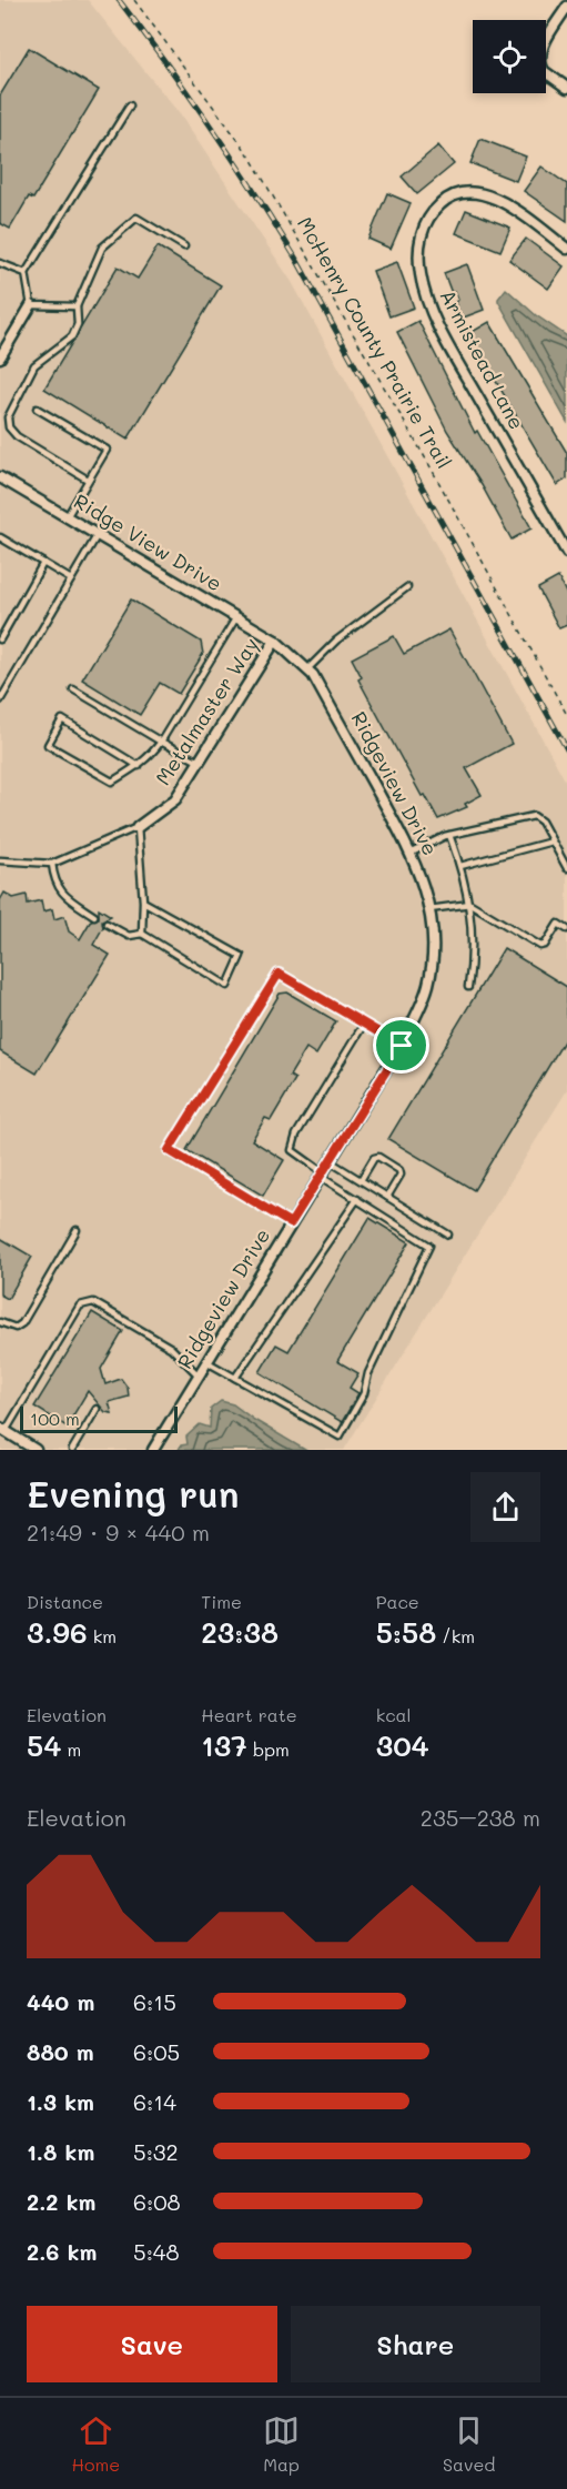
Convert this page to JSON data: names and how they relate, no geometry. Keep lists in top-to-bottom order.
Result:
{
  "streets": {
    "street": [
      "Armistead Lane",
      "Ridge View Drive",
      "Metalmaster Way",
      "Ridgeview Drive"
    ],
    "path": ["McHenry County Prairie Trail"]
  },
  "crossings": [
    ["Ridge View Drive", "Metalmaster Way"],
    ["Ridge View Drive", "Ridgeview Drive"],
    ["Metalmaster Way", "Ridgeview Drive"]
  ],
  "scale_bar": "100 m",
  "page": {
    "scale": "100 m",
    "heading": ["Evening run", "21:49 · 9 × 440 m"],
    "stats": [
      ["Distance", "3.96 km"],
      ["Time", "23:38"],
      ["Pace", "5:58 /km"],
      ["Elevation", "54 m"],
      ["Heart rate", "137 bpm"],
      ["kcal", "304"]
    ],
    "chart": ["Elevation", "235–238 m"],
    "list": [
      {
        "name": "440 m",
        "note": "6:15"
      },
      {
        "name": "880 m",
        "note": "6:05"
      },
      {
        "name": "1.3 km",
        "note": "6:14"
      },
      {
        "name": "1.8 km",
        "note": "5:32"
      },
      {
        "name": "2.2 km",
        "note": "6:08"
      },
      {
        "name": "2.6 km",
        "note": "5:48"
      }
    ],
    "buttons": ["Save", "Share"],
    "tabs": ["Home", "Map", "Saved"]
  }
}
